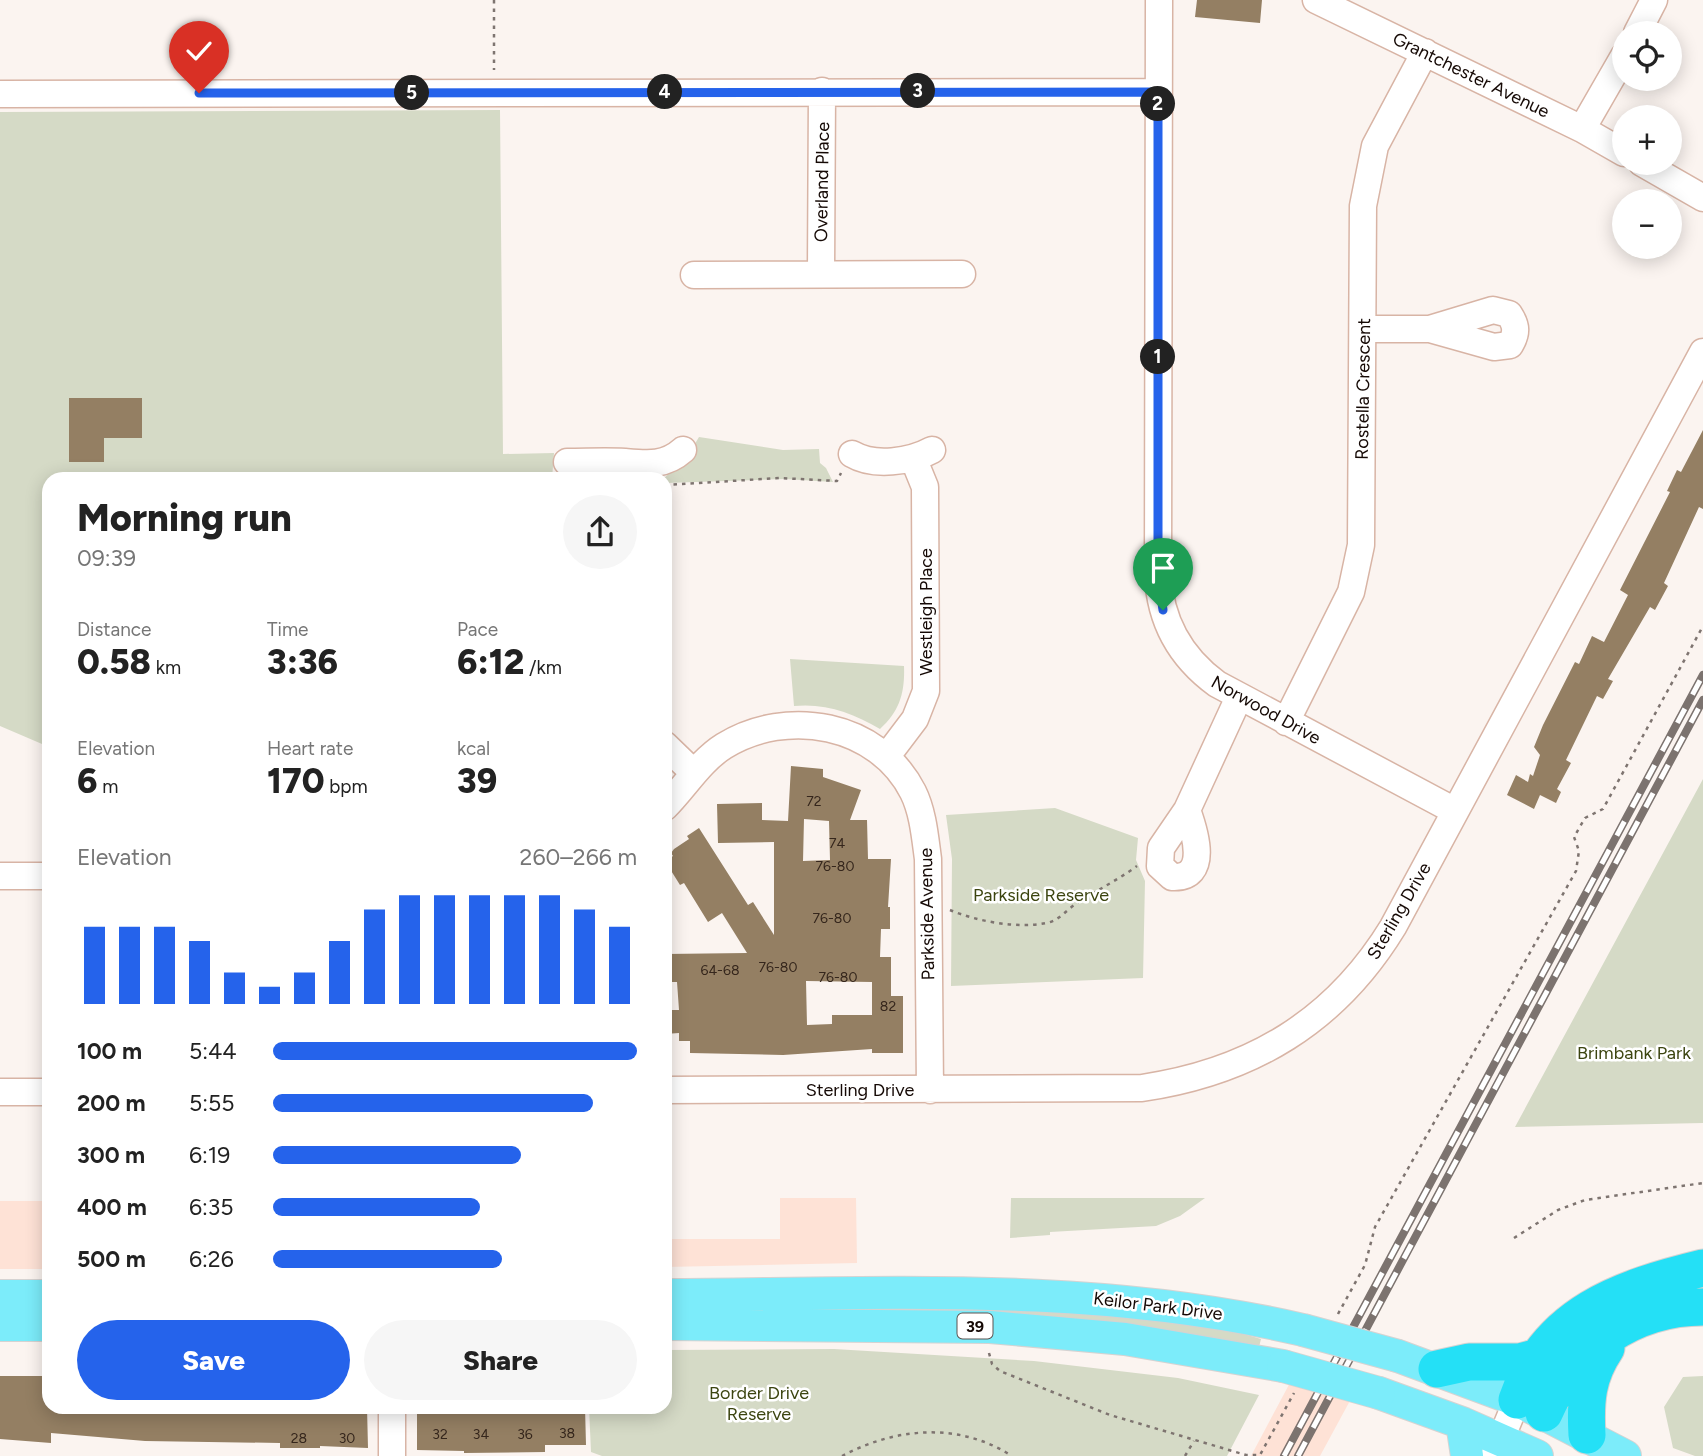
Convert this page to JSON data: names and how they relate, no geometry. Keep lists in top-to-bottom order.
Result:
{
  "streets": {
    "main road": ["Keilor Park Drive", "39"],
    "street": [
      "Grantchester Avenue",
      "Overland Place",
      "Rostella Crescent",
      "Westleigh Place",
      "Norwood Drive",
      "Sterling Drive",
      "Parkside Avenue"
    ]
  },
  "crossings": [
    ["Grantchester Avenue", "Rostella Crescent"],
    ["Rostella Crescent", "Norwood Drive"],
    ["Westleigh Place", "Parkside Avenue"],
    ["Norwood Drive", "Sterling Drive"],
    ["Sterling Drive", "Parkside Avenue"]
  ],
  "parks": ["Parkside Reserve", "Brimbank Park", "Border Drive Reserve"],
  "house_numbers": [
    "72",
    "74",
    "76-80",
    "76-80",
    "76-80",
    "64-68",
    "76-80",
    "82",
    "38",
    "32",
    "34",
    "36",
    "28",
    "30"
  ],
  "page": {
    "map_buttons": ["+", "−"],
    "pins": [
      "3",
      "4",
      "5",
      "2",
      "1"
    ],
    "heading": ["Morning run", "09:39"],
    "stats": [
      ["Distance", "0.58 km"],
      ["Time", "3:36"],
      ["Pace", "6:12 /km"],
      ["Elevation", "6 m"],
      ["Heart rate", "170 bpm"],
      ["kcal", "39"]
    ],
    "chart": ["Elevation", "260–266 m"],
    "list": [
      {
        "name": "100 m",
        "note": "5:44"
      },
      {
        "name": "200 m",
        "note": "5:55"
      },
      {
        "name": "300 m",
        "note": "6:19"
      },
      {
        "name": "400 m",
        "note": "6:35"
      },
      {
        "name": "500 m",
        "note": "6:26"
      }
    ],
    "buttons": ["Save", "Share"]
  }
}
